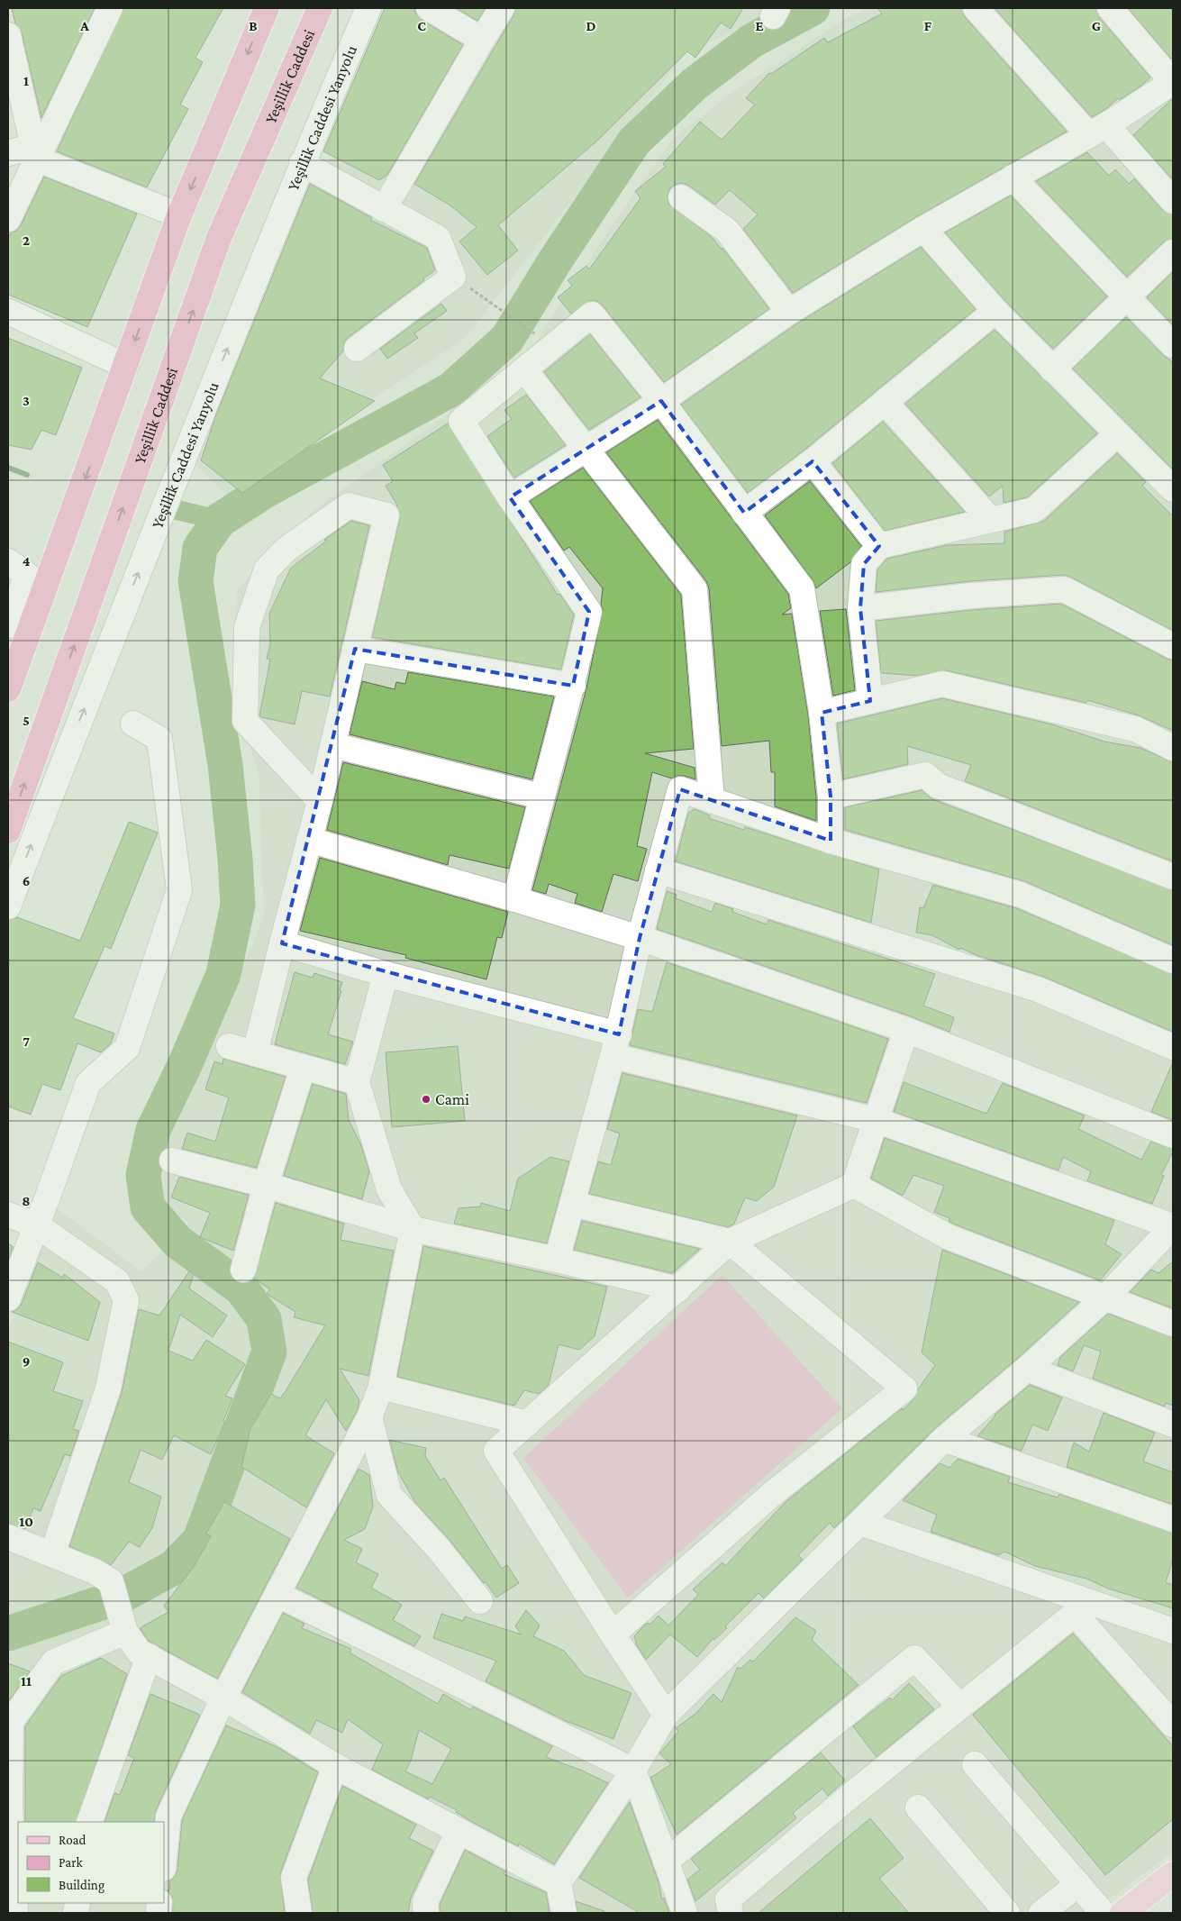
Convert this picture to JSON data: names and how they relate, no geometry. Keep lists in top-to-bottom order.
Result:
{
  "streets": {
    "highway": ["Yeşillik Caddesi"],
    "street": ["Yeşillik Caddesi Yanyolu"]
  },
  "places": ["Cami"],
  "legend": ["Road", "Park", "Building"],
  "grid": {
    "columns": [
      "A",
      "B",
      "C",
      "D",
      "E",
      "F",
      "G"
    ],
    "rows": [
      "1",
      "2",
      "3",
      "4",
      "5",
      "6",
      "7",
      "8",
      "9",
      "10",
      "11"
    ]
  }
}
